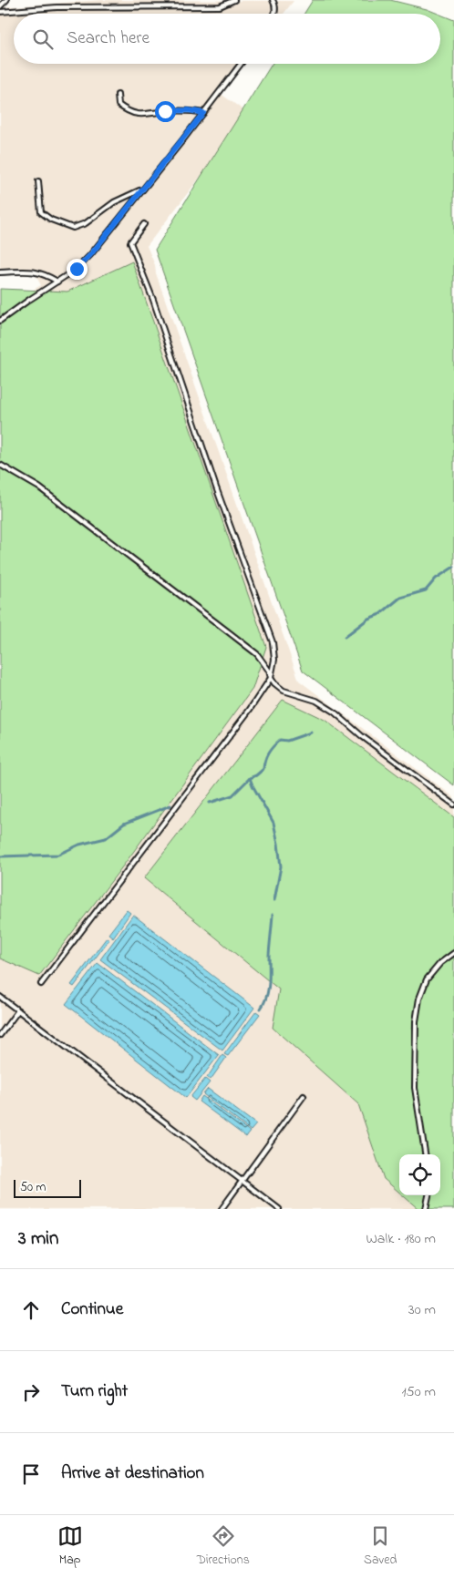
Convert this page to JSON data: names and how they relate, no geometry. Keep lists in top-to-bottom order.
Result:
{
  "scale_bar": "50 m",
  "page": {
    "search": "Search here",
    "scale": "50 m",
    "heading": ["3 min", "Walk · 180 m"],
    "list": [
      ["Continue", "30 m"],
      ["Turn right", "150 m"],
      "Arrive at destination"
    ],
    "nav": ["Map", "Directions", "Saved"]
  }
}
